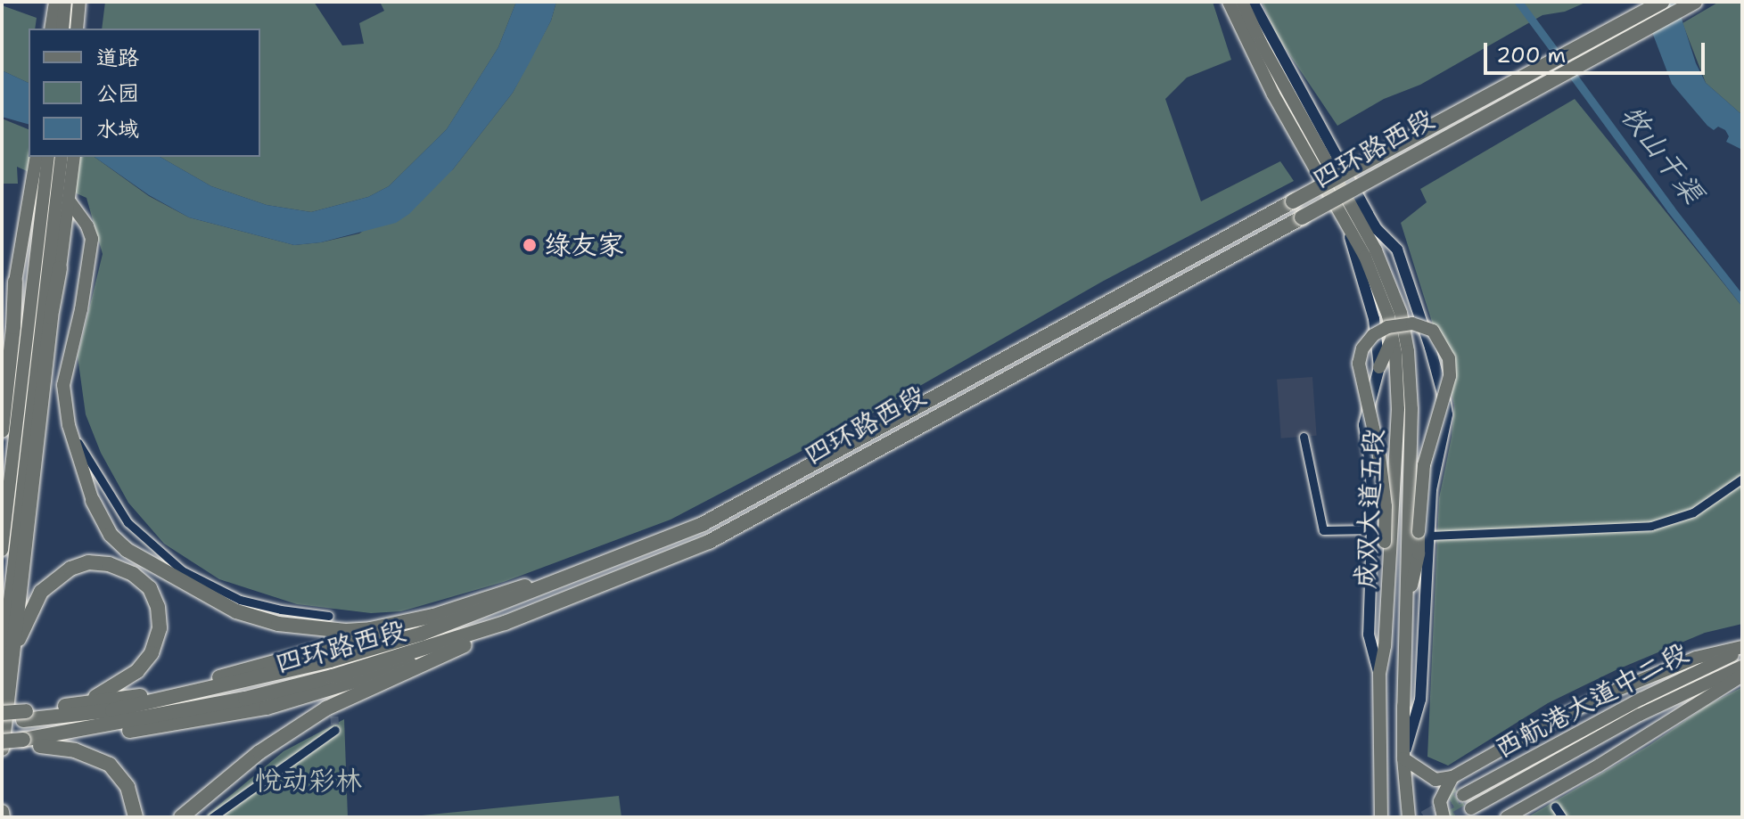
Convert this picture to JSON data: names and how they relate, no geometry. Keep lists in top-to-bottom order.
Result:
{
  "streets": {
    "highway": ["四环路西段"],
    "main road": ["成双大道五段", "西航港大道中二段"]
  },
  "water": ["牧山干渠"],
  "parks": ["悦动彩林"],
  "places": ["绿友家"],
  "legend": ["道路", "公园", "水域"],
  "scale_bar": "200 m"
}
